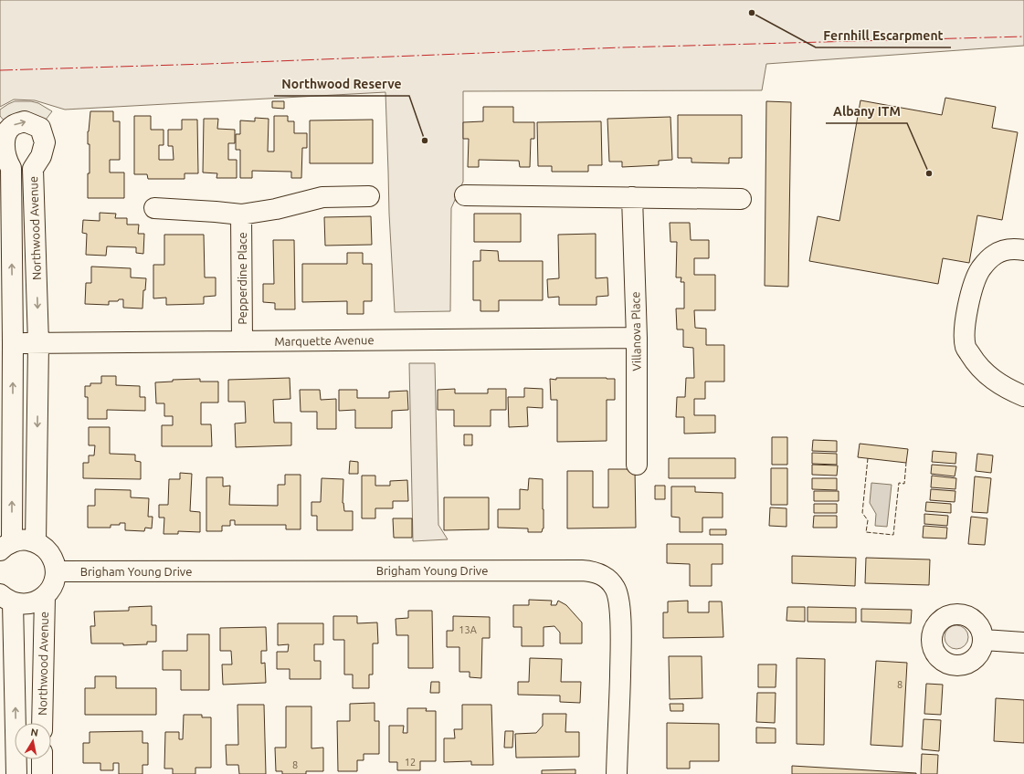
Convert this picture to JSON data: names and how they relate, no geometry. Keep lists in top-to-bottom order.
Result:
{
  "streets": {
    "street": [
      "Northwood Avenue",
      "Pepperdine Place",
      "Villanova Place",
      "Marquette Avenue",
      "Brigham Young Drive"
    ]
  },
  "crossings": [
    ["Northwood Avenue", "Marquette Avenue"],
    ["Pepperdine Place", "Marquette Avenue"],
    ["Villanova Place", "Marquette Avenue"]
  ],
  "places": ["Fernhill Escarpment", "Northwood Reserve", "Albany ITM"],
  "house_numbers": [
    "13A",
    "8",
    "12",
    "8"
  ],
  "north": "top"
}
